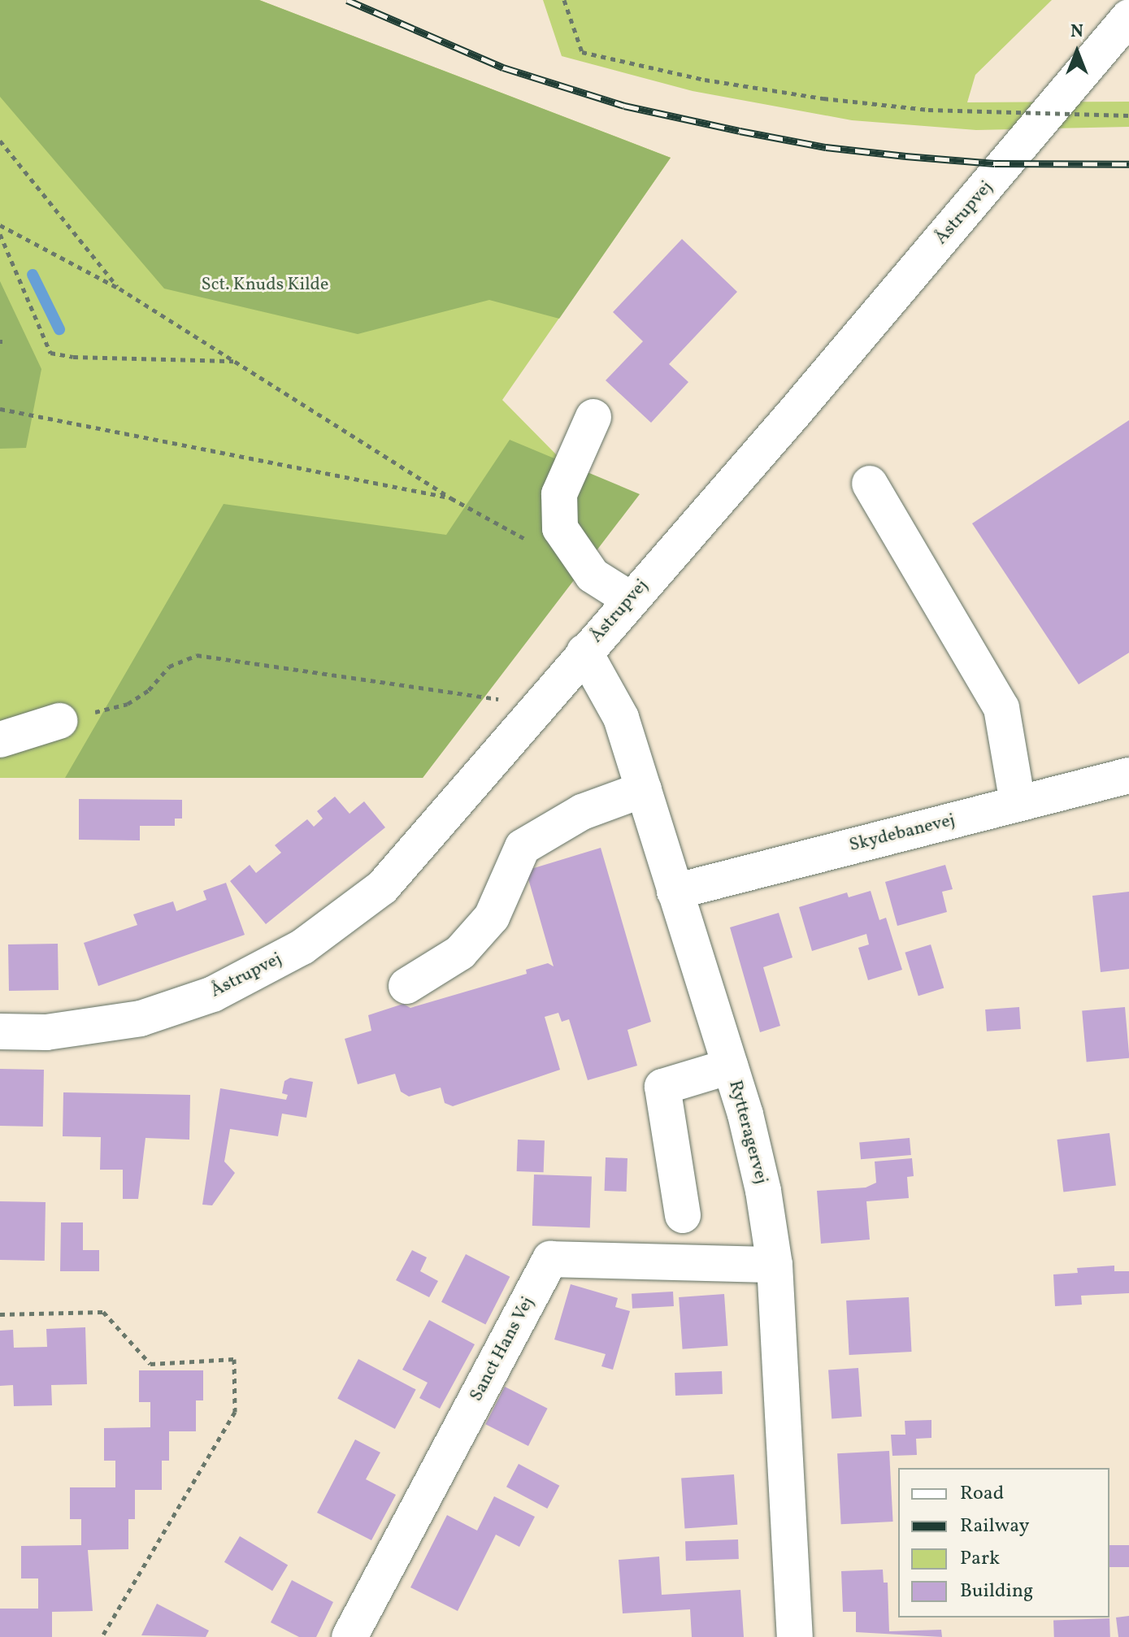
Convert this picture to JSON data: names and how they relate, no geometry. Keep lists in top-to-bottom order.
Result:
{
  "streets": {
    "street": [
      "Åstrupvej",
      "Skydebanevej",
      "Rytteragervej",
      "Sanct Hans Vej"
    ]
  },
  "crossings": [
    ["Åstrupvej", "Rytteragervej"],
    ["Skydebanevej", "Rytteragervej"],
    ["Rytteragervej", "Sanct Hans Vej"]
  ],
  "parks": ["Sct. Knuds Kilde"],
  "legend": [
    "Road",
    "Railway",
    "Park",
    "Building"
  ],
  "north": "top"
}
